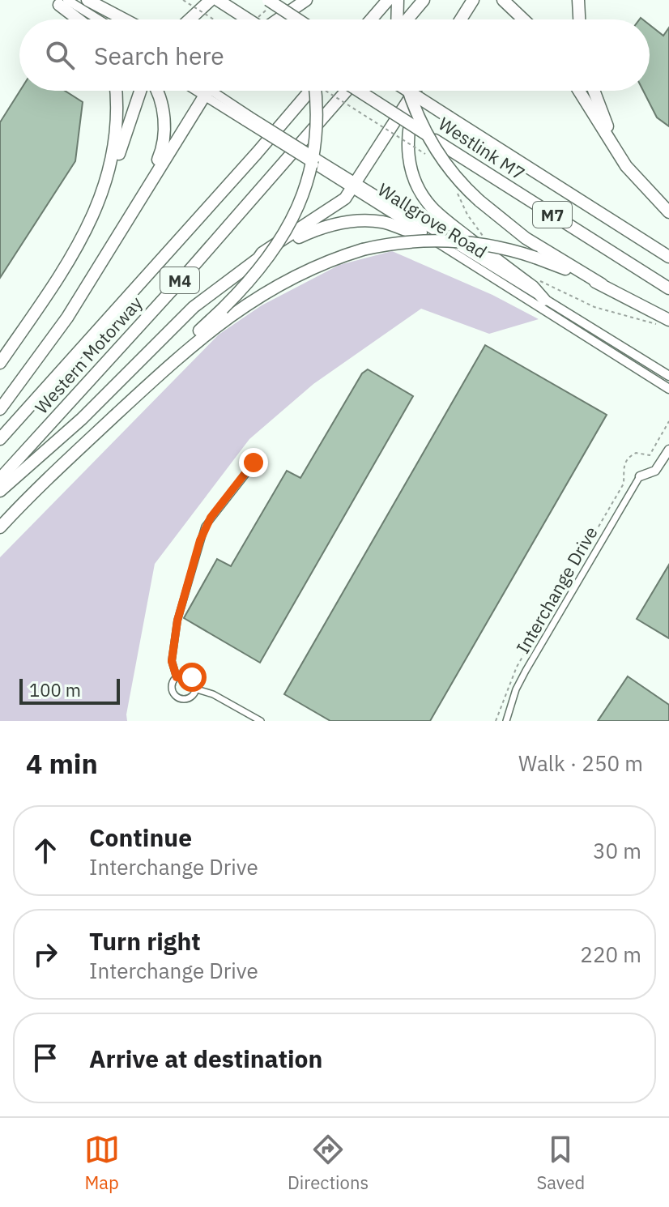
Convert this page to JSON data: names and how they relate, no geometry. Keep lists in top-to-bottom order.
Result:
{
  "streets": {
    "highway": [
      "Westlink M7",
      "M7",
      "M4",
      "Western Motorway"
    ],
    "main road": ["Wallgrove Road"],
    "street": ["Interchange Drive"]
  },
  "scale_bar": "100 m",
  "page": {
    "search": "Search here",
    "scale": "100 m",
    "heading": ["4 min", "Walk · 250 m"],
    "list": [
      ["Continue", "Interchange Drive", "30 m"],
      ["Turn right", "Interchange Drive", "220 m"],
      "Arrive at destination"
    ],
    "nav": ["Map", "Directions", "Saved"]
  }
}
